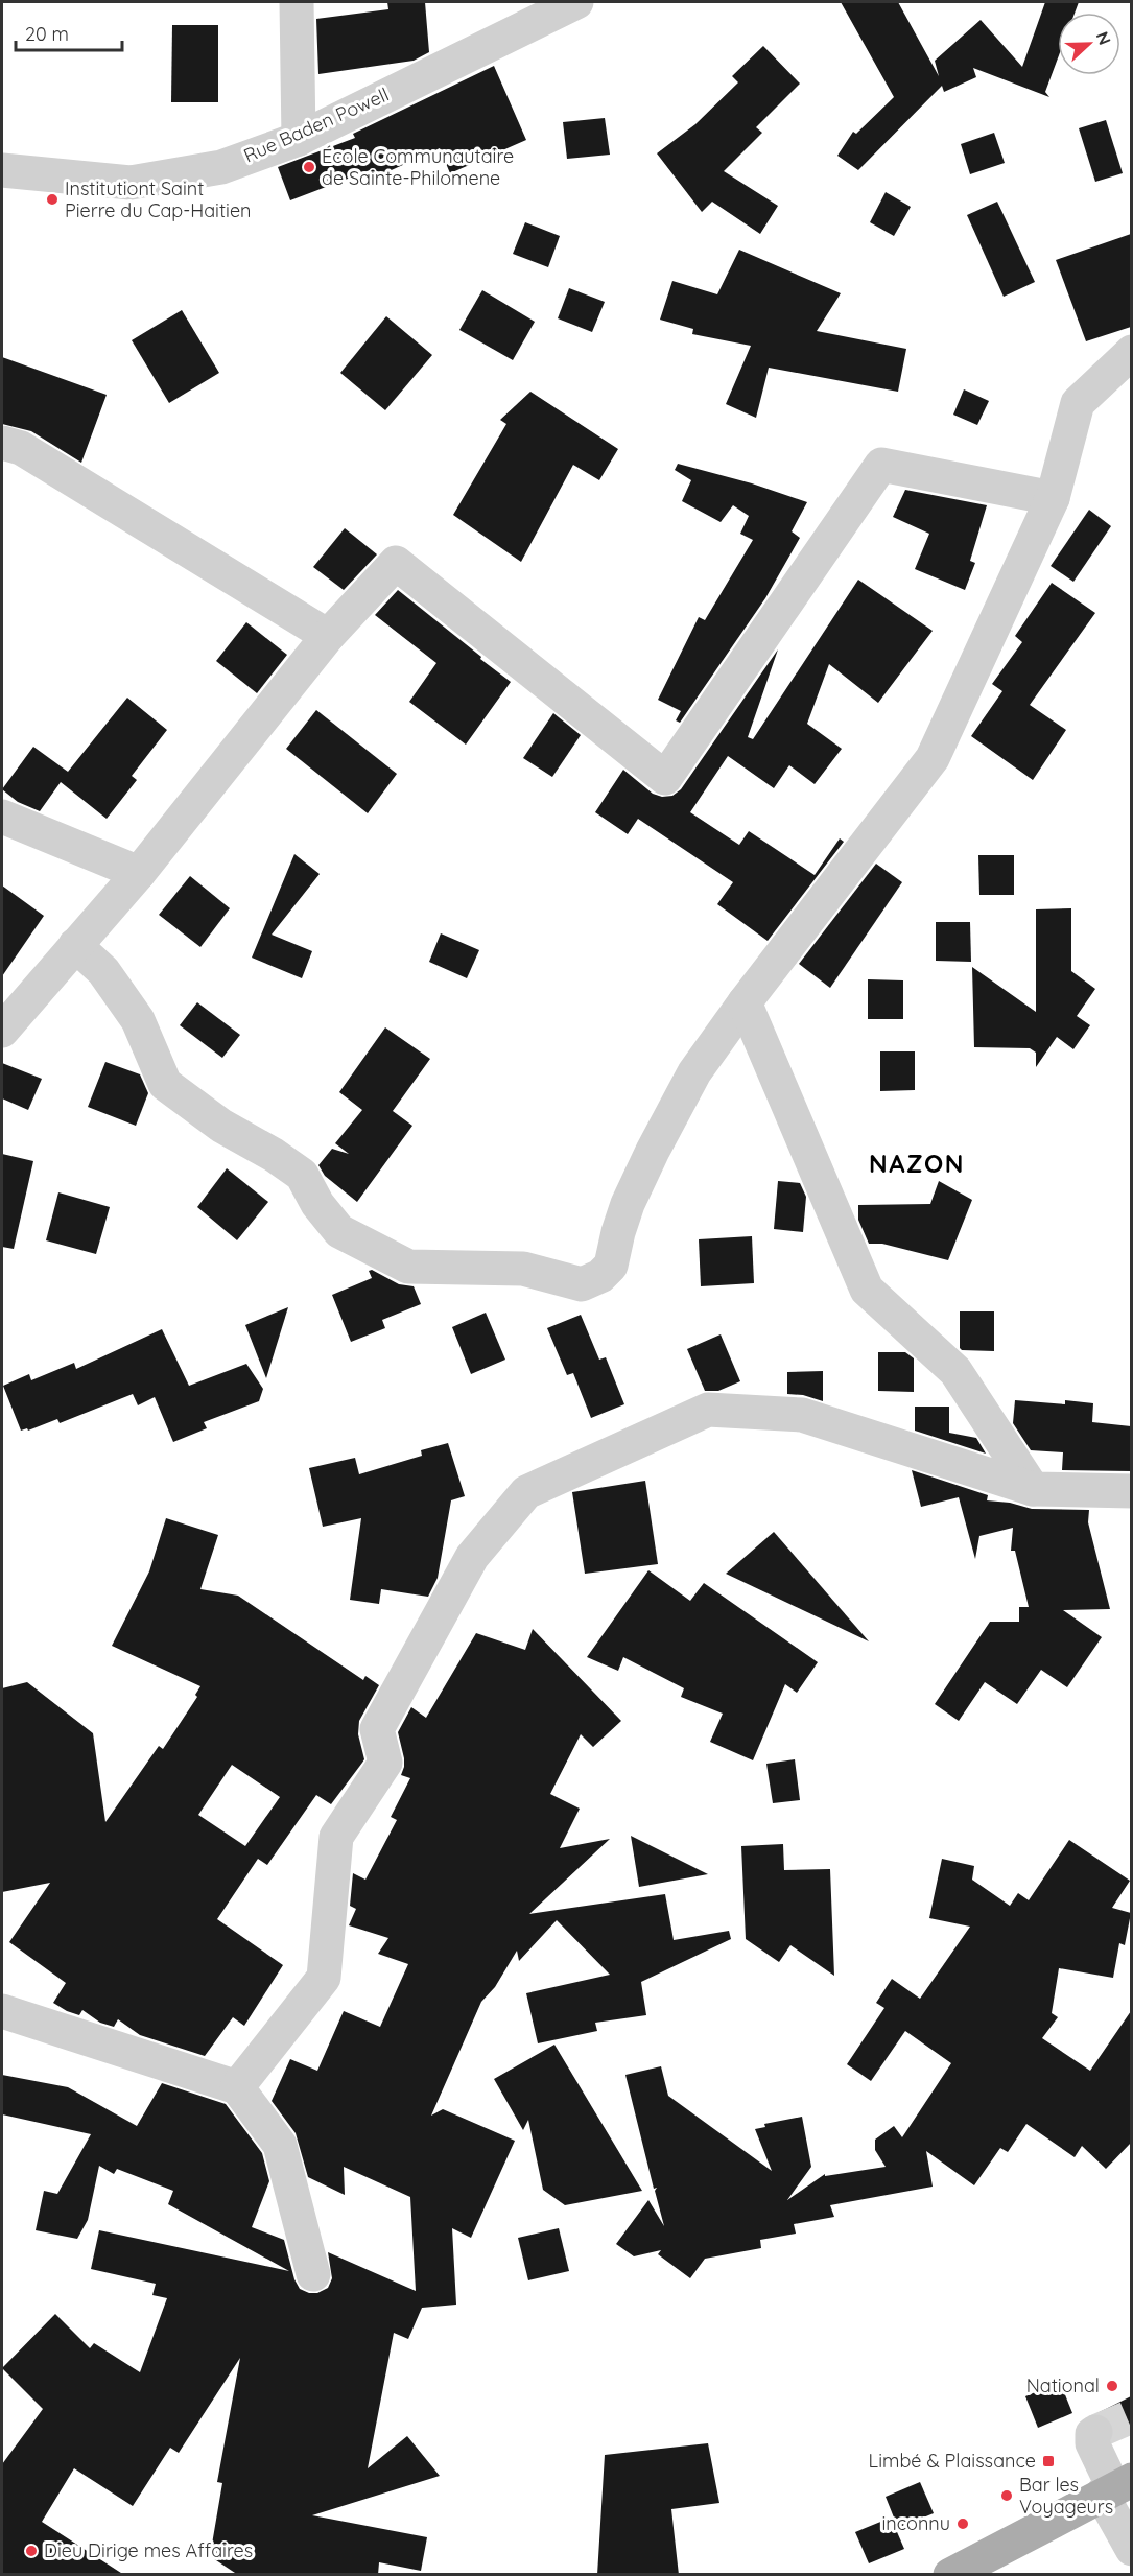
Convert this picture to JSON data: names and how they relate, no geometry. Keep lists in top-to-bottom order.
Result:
{
  "streets": {
    "street": ["Rue Baden Powell"]
  },
  "districts": ["NAZON"],
  "places": {
    "other": [
      "École Communautaire de Sainte-Philomene",
      "Institutiont Saint Pierre du Cap-Haitien",
      "National",
      "Bar les Voyageurs",
      "inconnu",
      "Dieu Dirige mes Affaires"
    ],
    "transit": ["Limbé & Plaissance"]
  },
  "scale_bar": "20 m",
  "north": "right"
}
